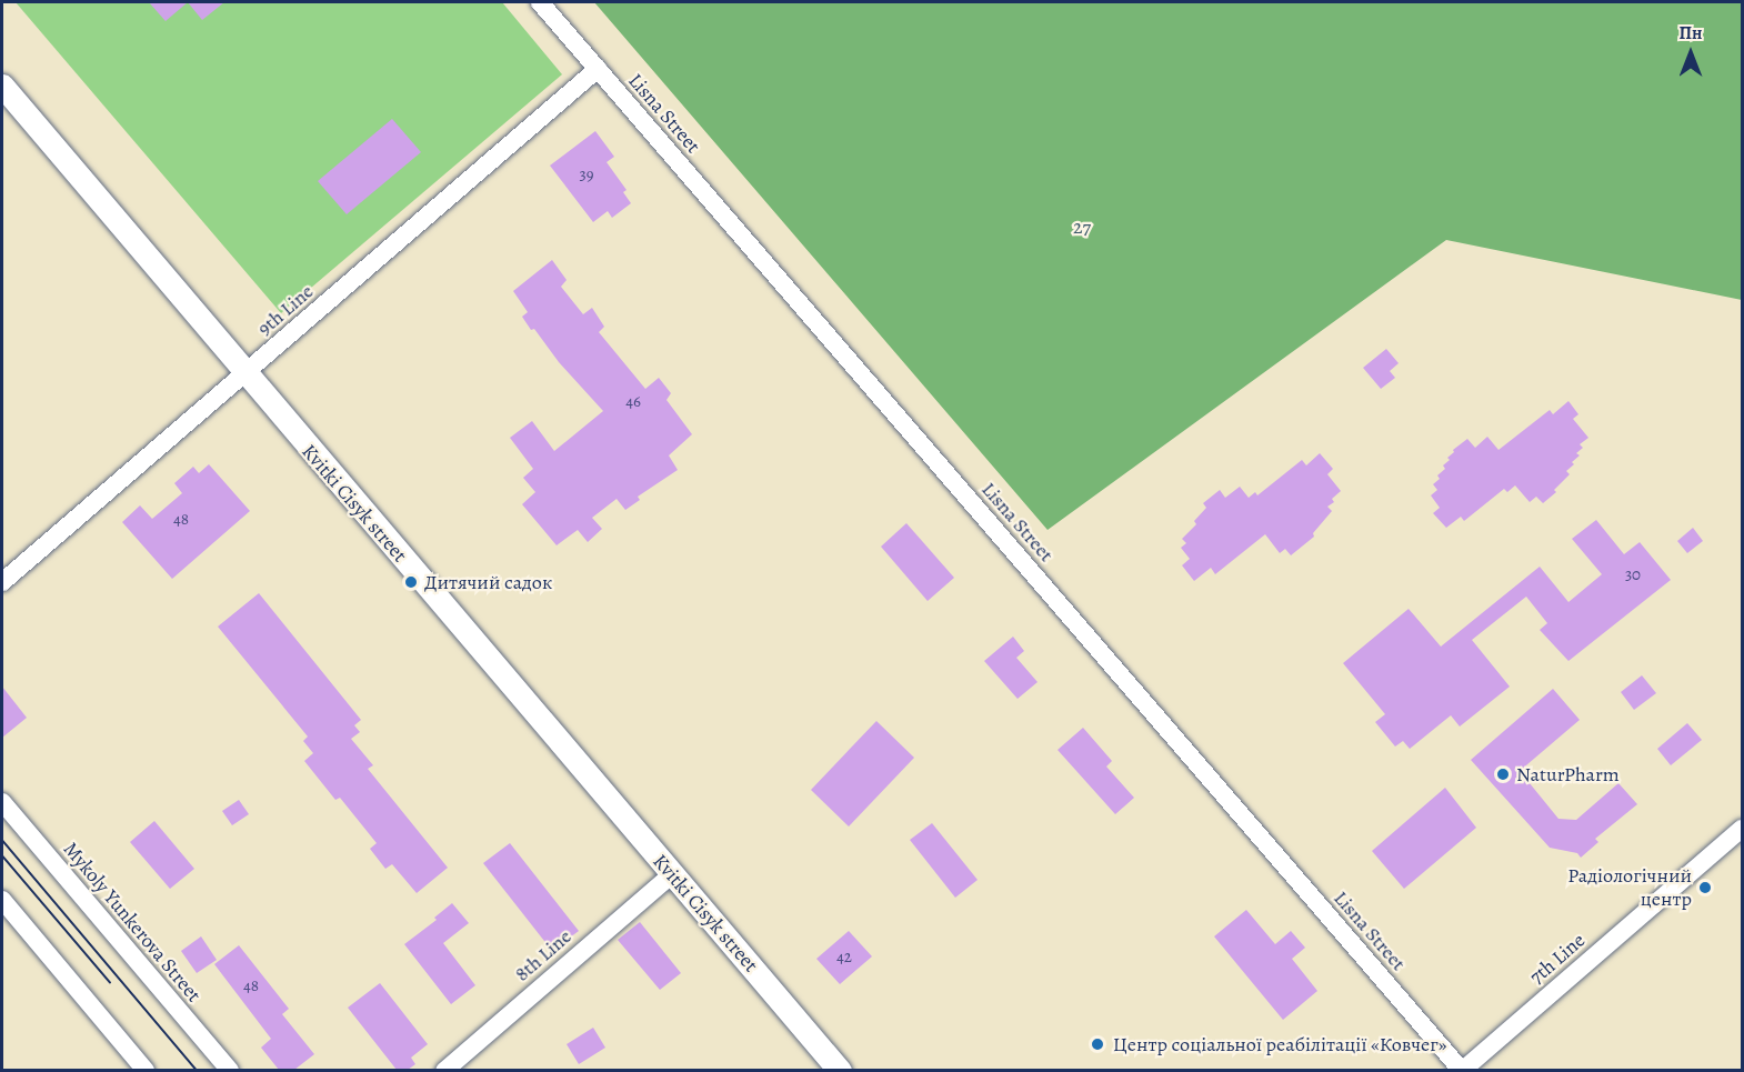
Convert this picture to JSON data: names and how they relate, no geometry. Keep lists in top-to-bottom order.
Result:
{
  "streets": {
    "street": [
      "Lisna Street",
      "9th Line",
      "Kvitki Cisyk street",
      "Mykoly Yunkerova Street",
      "8th Line",
      "7th Line"
    ]
  },
  "crossings": [
    ["Lisna Street", "9th Line"],
    ["Lisna Street", "7th Line"],
    ["9th Line", "Kvitki Cisyk street"],
    ["Kvitki Cisyk street", "8th Line"]
  ],
  "parks": ["27"],
  "places": [
    "Дитячий садок",
    "NaturPharm",
    "Радіологічний центр",
    "Центр соціальної реабілітації «Ковчег»"
  ],
  "house_numbers": [
    "39",
    "46",
    "48",
    "30",
    "42",
    "48"
  ],
  "north": "top"
}
